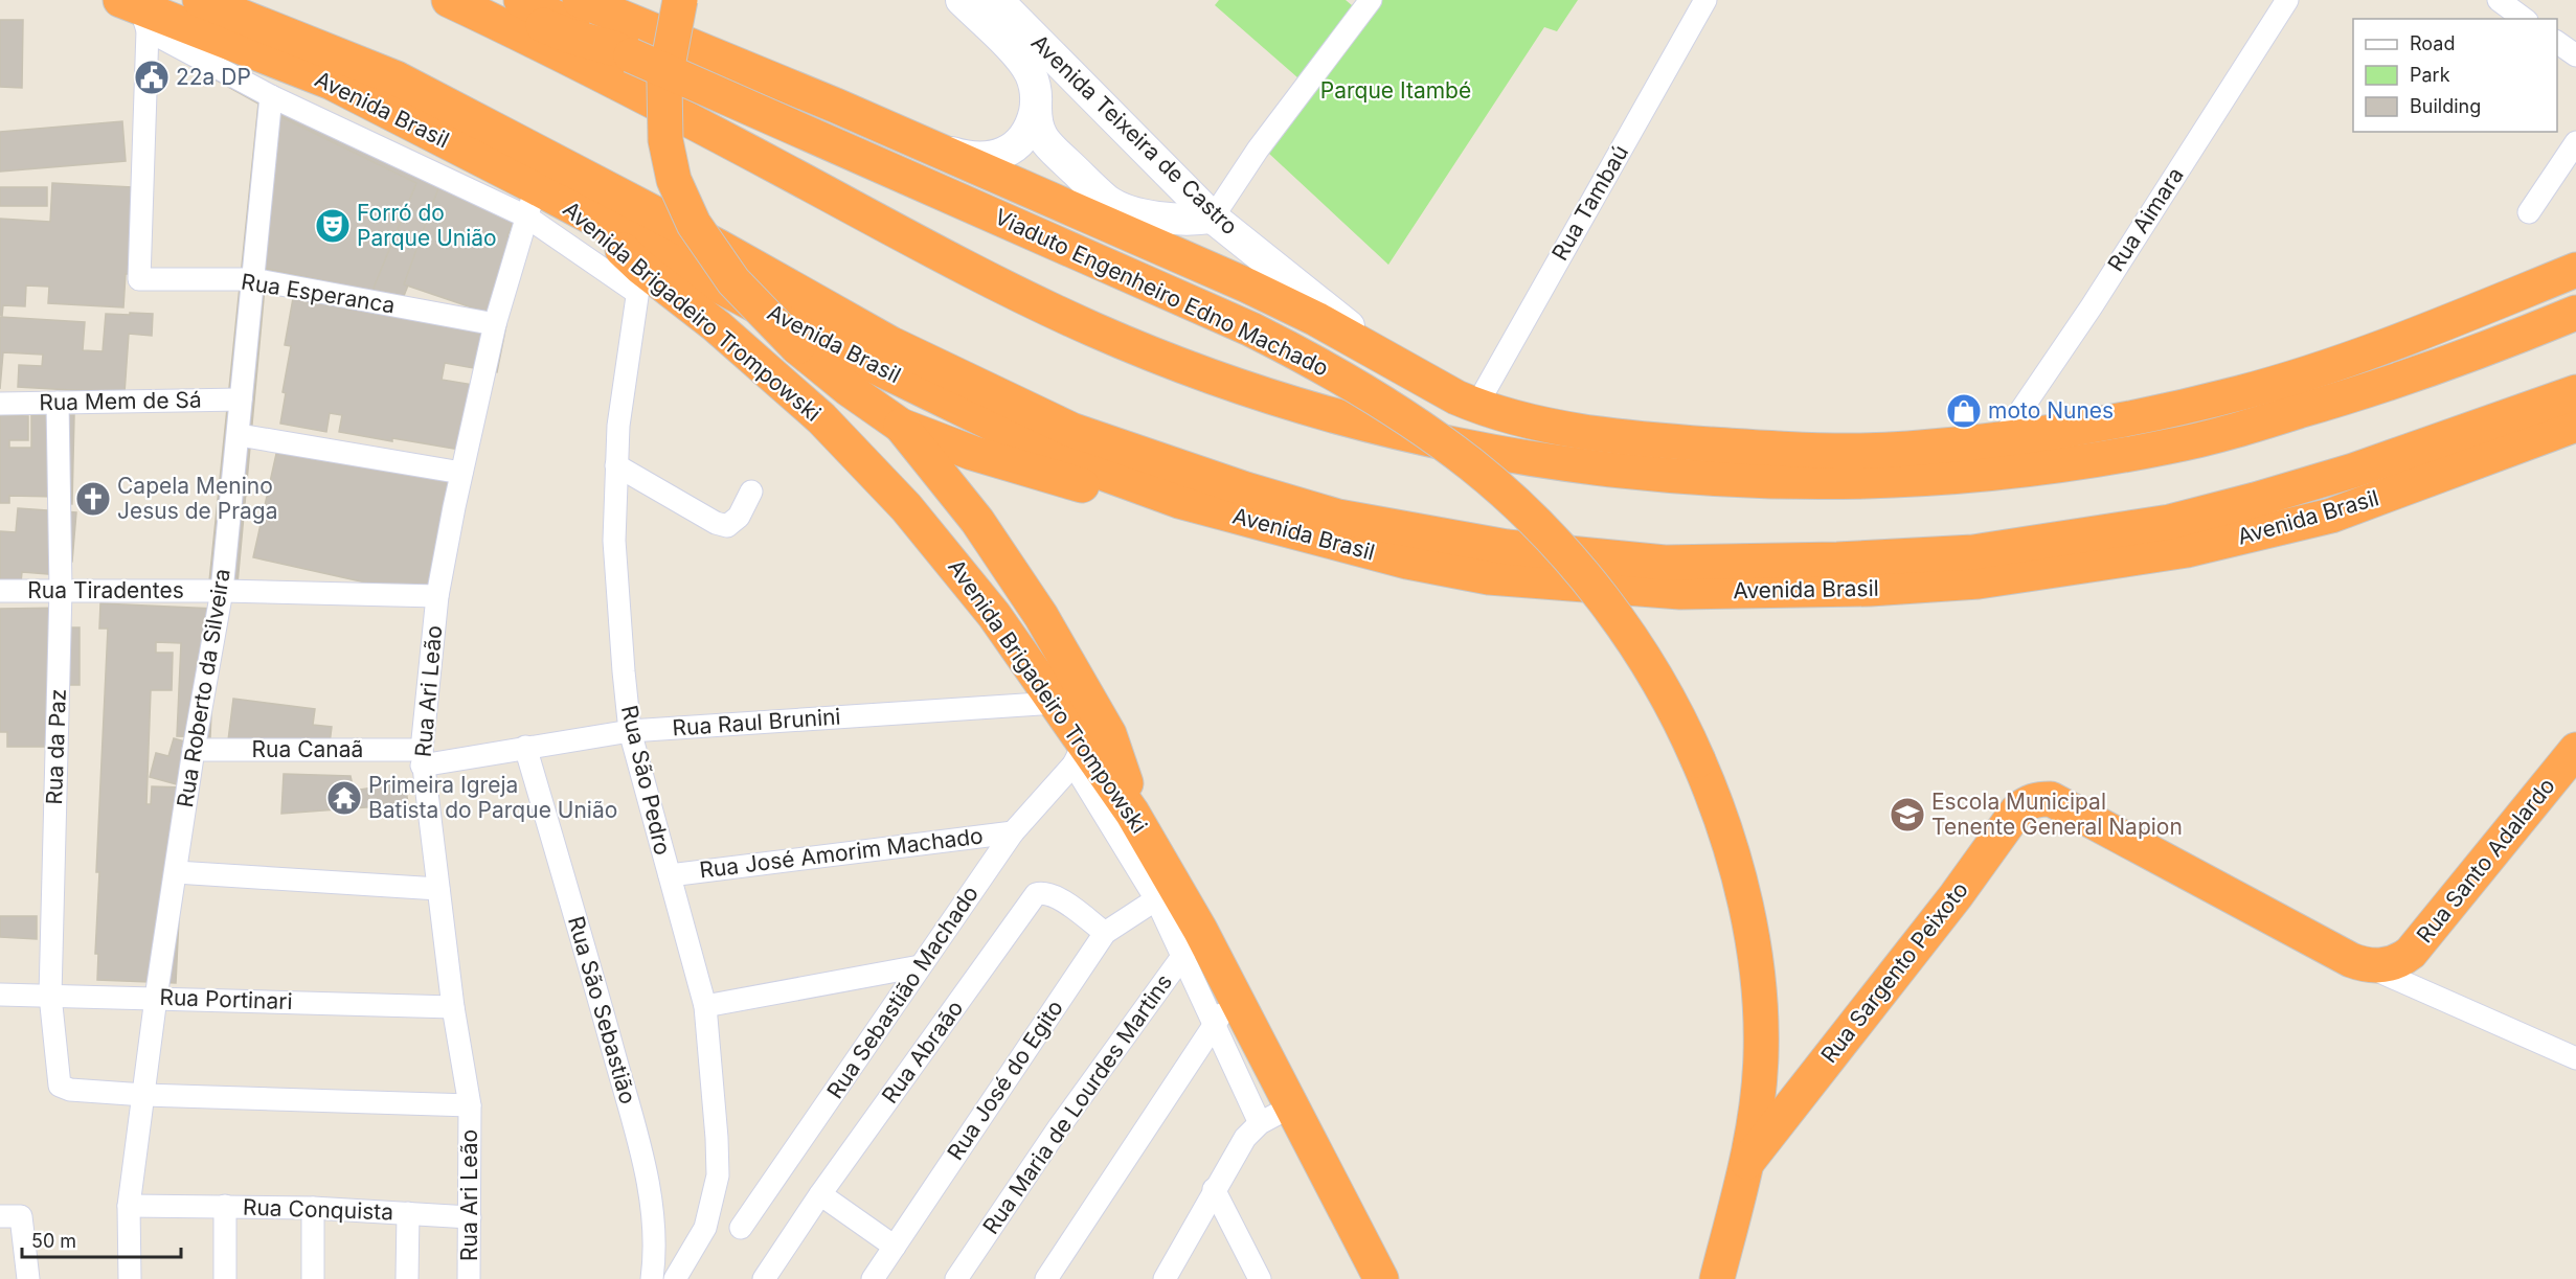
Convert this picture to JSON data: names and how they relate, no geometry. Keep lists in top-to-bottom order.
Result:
{
  "streets": {
    "highway": [
      "Avenida Brasil",
      "Viaduto Engenheiro Edno Machado",
      "Avenida Brigadeiro Trompowski",
      "Rua Santo Adalardo",
      "Rua Sargento Peixoto"
    ],
    "street": [
      "Avenida Teixeira de Castro",
      "Rua Tambaú",
      "Rua Aimara",
      "Rua Esperanca",
      "Rua Mem de Sá",
      "Rua Tiradentes",
      "Rua Roberto da Silveira",
      "Rua Ari Leão",
      "Rua Raul Brunini",
      "Rua da Paz",
      "Rua Canaã",
      "Rua São Pedro",
      "Rua José Amorim Machado",
      "Rua Sebastião Machado",
      "Rua Portinari",
      "Rua São Sebastião",
      "Rua Abraão",
      "Rua José do Egito",
      "Rua Maria de Lourdes Martins",
      "Rua Conquista"
    ]
  },
  "crossings": [
    ["Avenida Brasil", "Rua Esperanca"],
    ["Avenida Brasil", "Avenida Brigadeiro Trompowski"],
    ["Avenida Brasil", "Rua Roberto da Silveira"],
    ["Avenida Brasil", "Rua Ari Leão"],
    ["Viaduto Engenheiro Edno Machado", "Rua Sargento Peixoto"],
    ["Rua Esperanca", "Rua Roberto da Silveira"],
    ["Rua Esperanca", "Rua Ari Leão"],
    ["Avenida Brigadeiro Trompowski", "Rua Ari Leão"],
    ["Avenida Brigadeiro Trompowski", "Rua Raul Brunini"],
    ["Avenida Brigadeiro Trompowski", "Rua São Pedro"],
    ["Avenida Brigadeiro Trompowski", "Rua Sebastião Machado"],
    ["Avenida Brigadeiro Trompowski", "Rua Maria de Lourdes Martins"],
    ["Rua Mem de Sá", "Rua Roberto da Silveira"],
    ["Rua Mem de Sá", "Rua da Paz"],
    ["Rua Tiradentes", "Rua Roberto da Silveira"],
    ["Rua Tiradentes", "Rua Ari Leão"],
    ["Rua Tiradentes", "Rua da Paz"],
    ["Rua Roberto da Silveira", "Rua da Paz"],
    ["Rua Roberto da Silveira", "Rua Canaã"],
    ["Rua Roberto da Silveira", "Rua Portinari"],
    ["Rua Roberto da Silveira", "Rua Conquista"],
    ["Rua Ari Leão", "Rua Raul Brunini"],
    ["Rua Ari Leão", "Rua Canaã"],
    ["Rua Ari Leão", "Rua Portinari"],
    ["Rua Ari Leão", "Rua Conquista"],
    ["Rua Raul Brunini", "Rua Canaã"],
    ["Rua Raul Brunini", "Rua São Pedro"],
    ["Rua Raul Brunini", "Rua São Sebastião"],
    ["Rua da Paz", "Rua Portinari"],
    ["Rua São Pedro", "Rua José Amorim Machado"],
    ["Rua José Amorim Machado", "Rua Sebastião Machado"],
    ["Rua Santo Adalardo", "Rua Sargento Peixoto"],
    ["Rua Abraão", "Rua José do Egito"]
  ],
  "parks": ["Parque Itambé"],
  "places": {
    "public building": ["22a DP"],
    "theatre": ["Forró do Parque União"],
    "shop": ["moto Nunes"],
    "church": ["Capela Menino Jesus de Praga"],
    "temple": ["Primeira Igreja Batista do Parque União"],
    "school or university": ["Escola Municipal Tenente General Napion"]
  },
  "legend": ["Road", "Park", "Building"],
  "scale_bar": "50 m"
}
